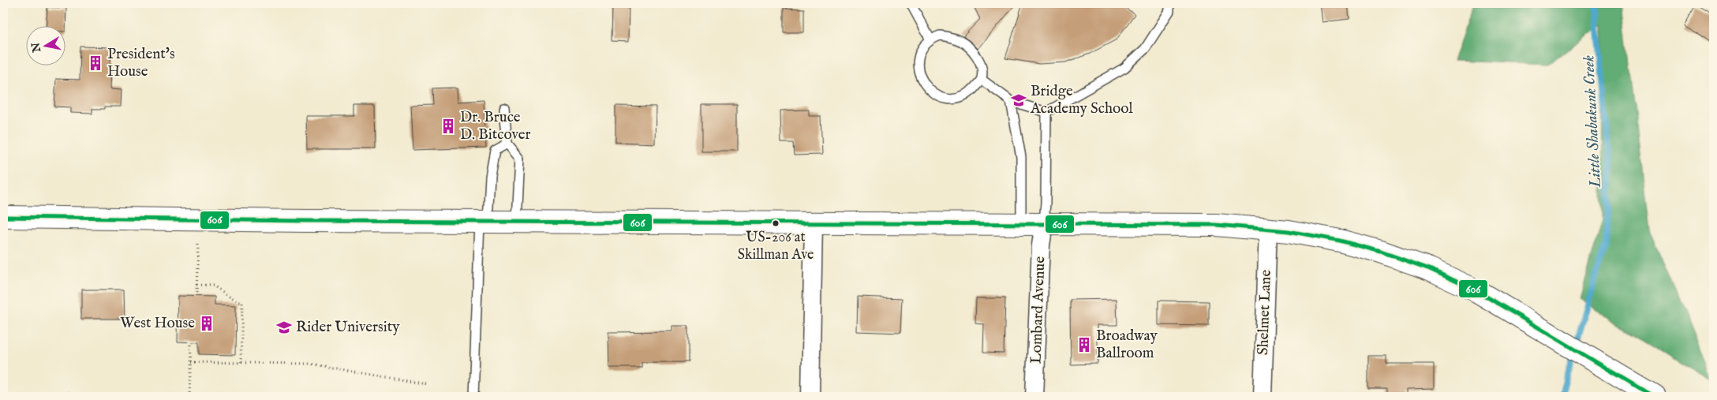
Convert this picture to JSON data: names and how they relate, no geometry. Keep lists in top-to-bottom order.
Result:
{
  "streets": {
    "street": ["Lombard Avenue", "Shelmet Lane"]
  },
  "water": ["Little Shabakunk Creek"],
  "places": {
    "building": [
      "President's House",
      "Dr. Bruce D. Bitcover",
      "West House",
      "Broadway Ballroom"
    ],
    "school or university": ["Bridge Academy School", "Rider University"],
    "other": ["US-206 at Skillman Ave"]
  },
  "lines": ["transit line 606"],
  "north": "left"
}
